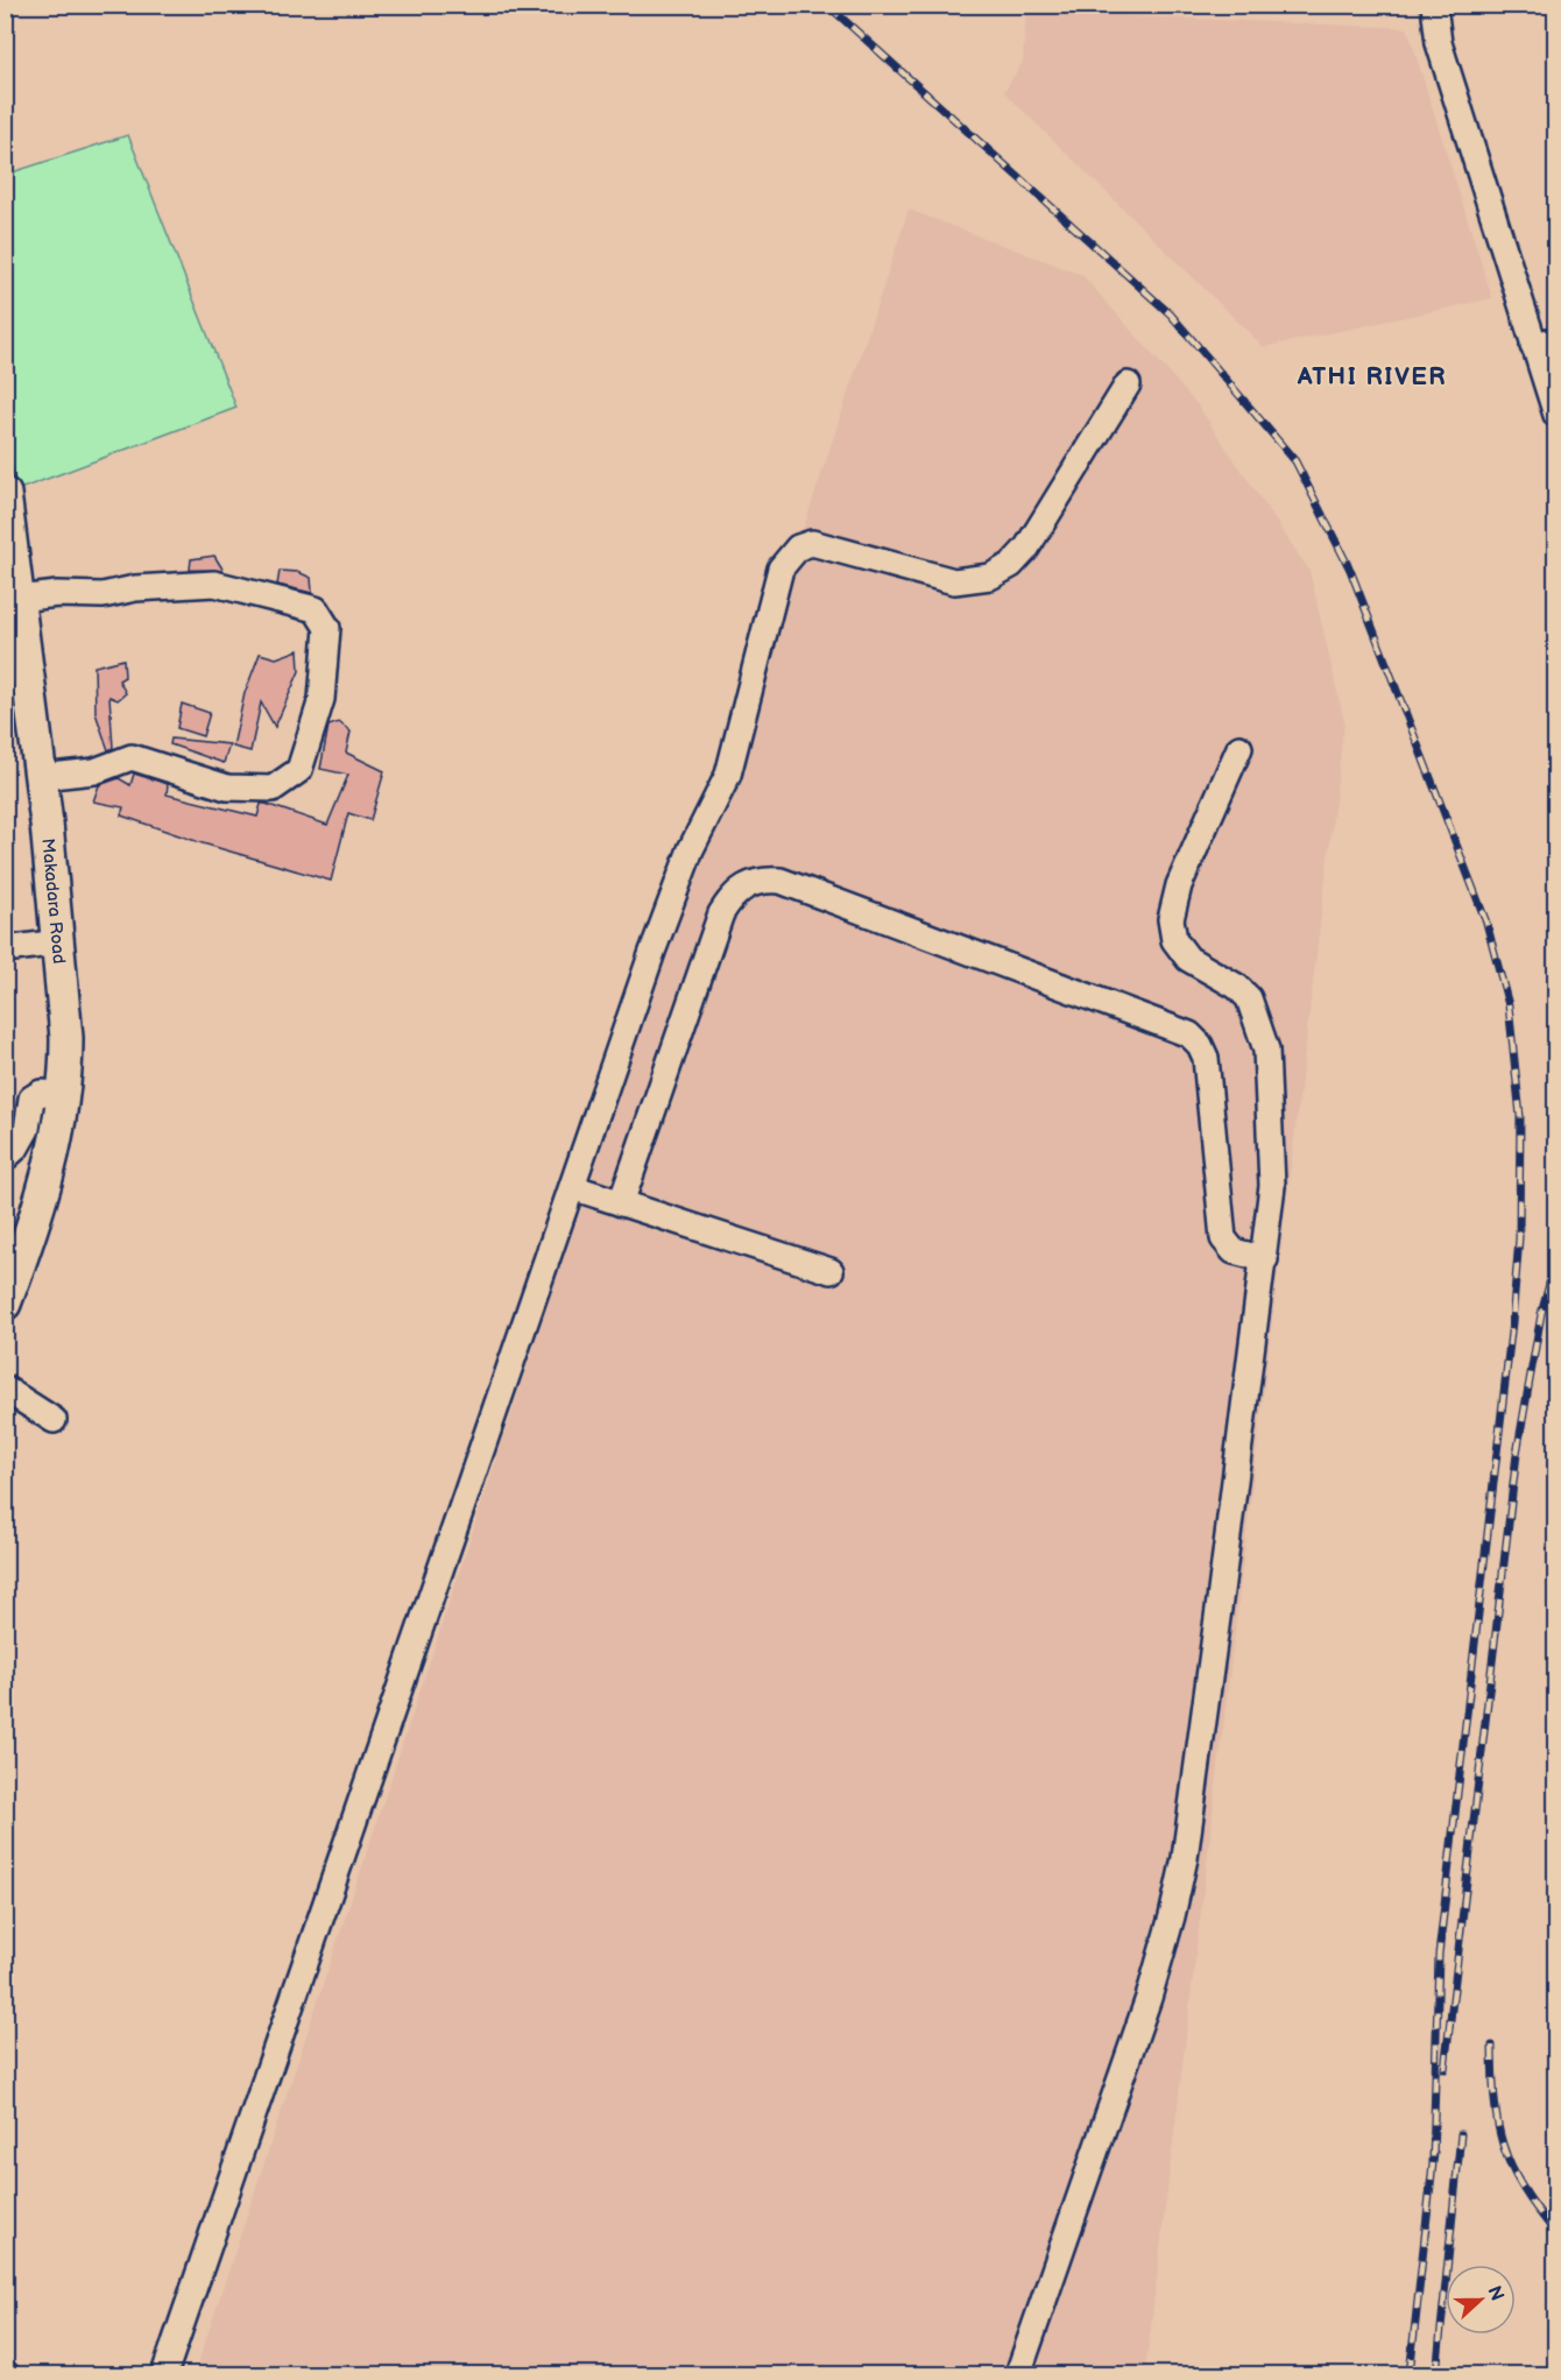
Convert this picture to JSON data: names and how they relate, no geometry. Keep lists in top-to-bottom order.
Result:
{
  "streets": {
    "main road": ["Makadara Road"]
  },
  "districts": ["ATHI RIVER"],
  "north": "right"
}
